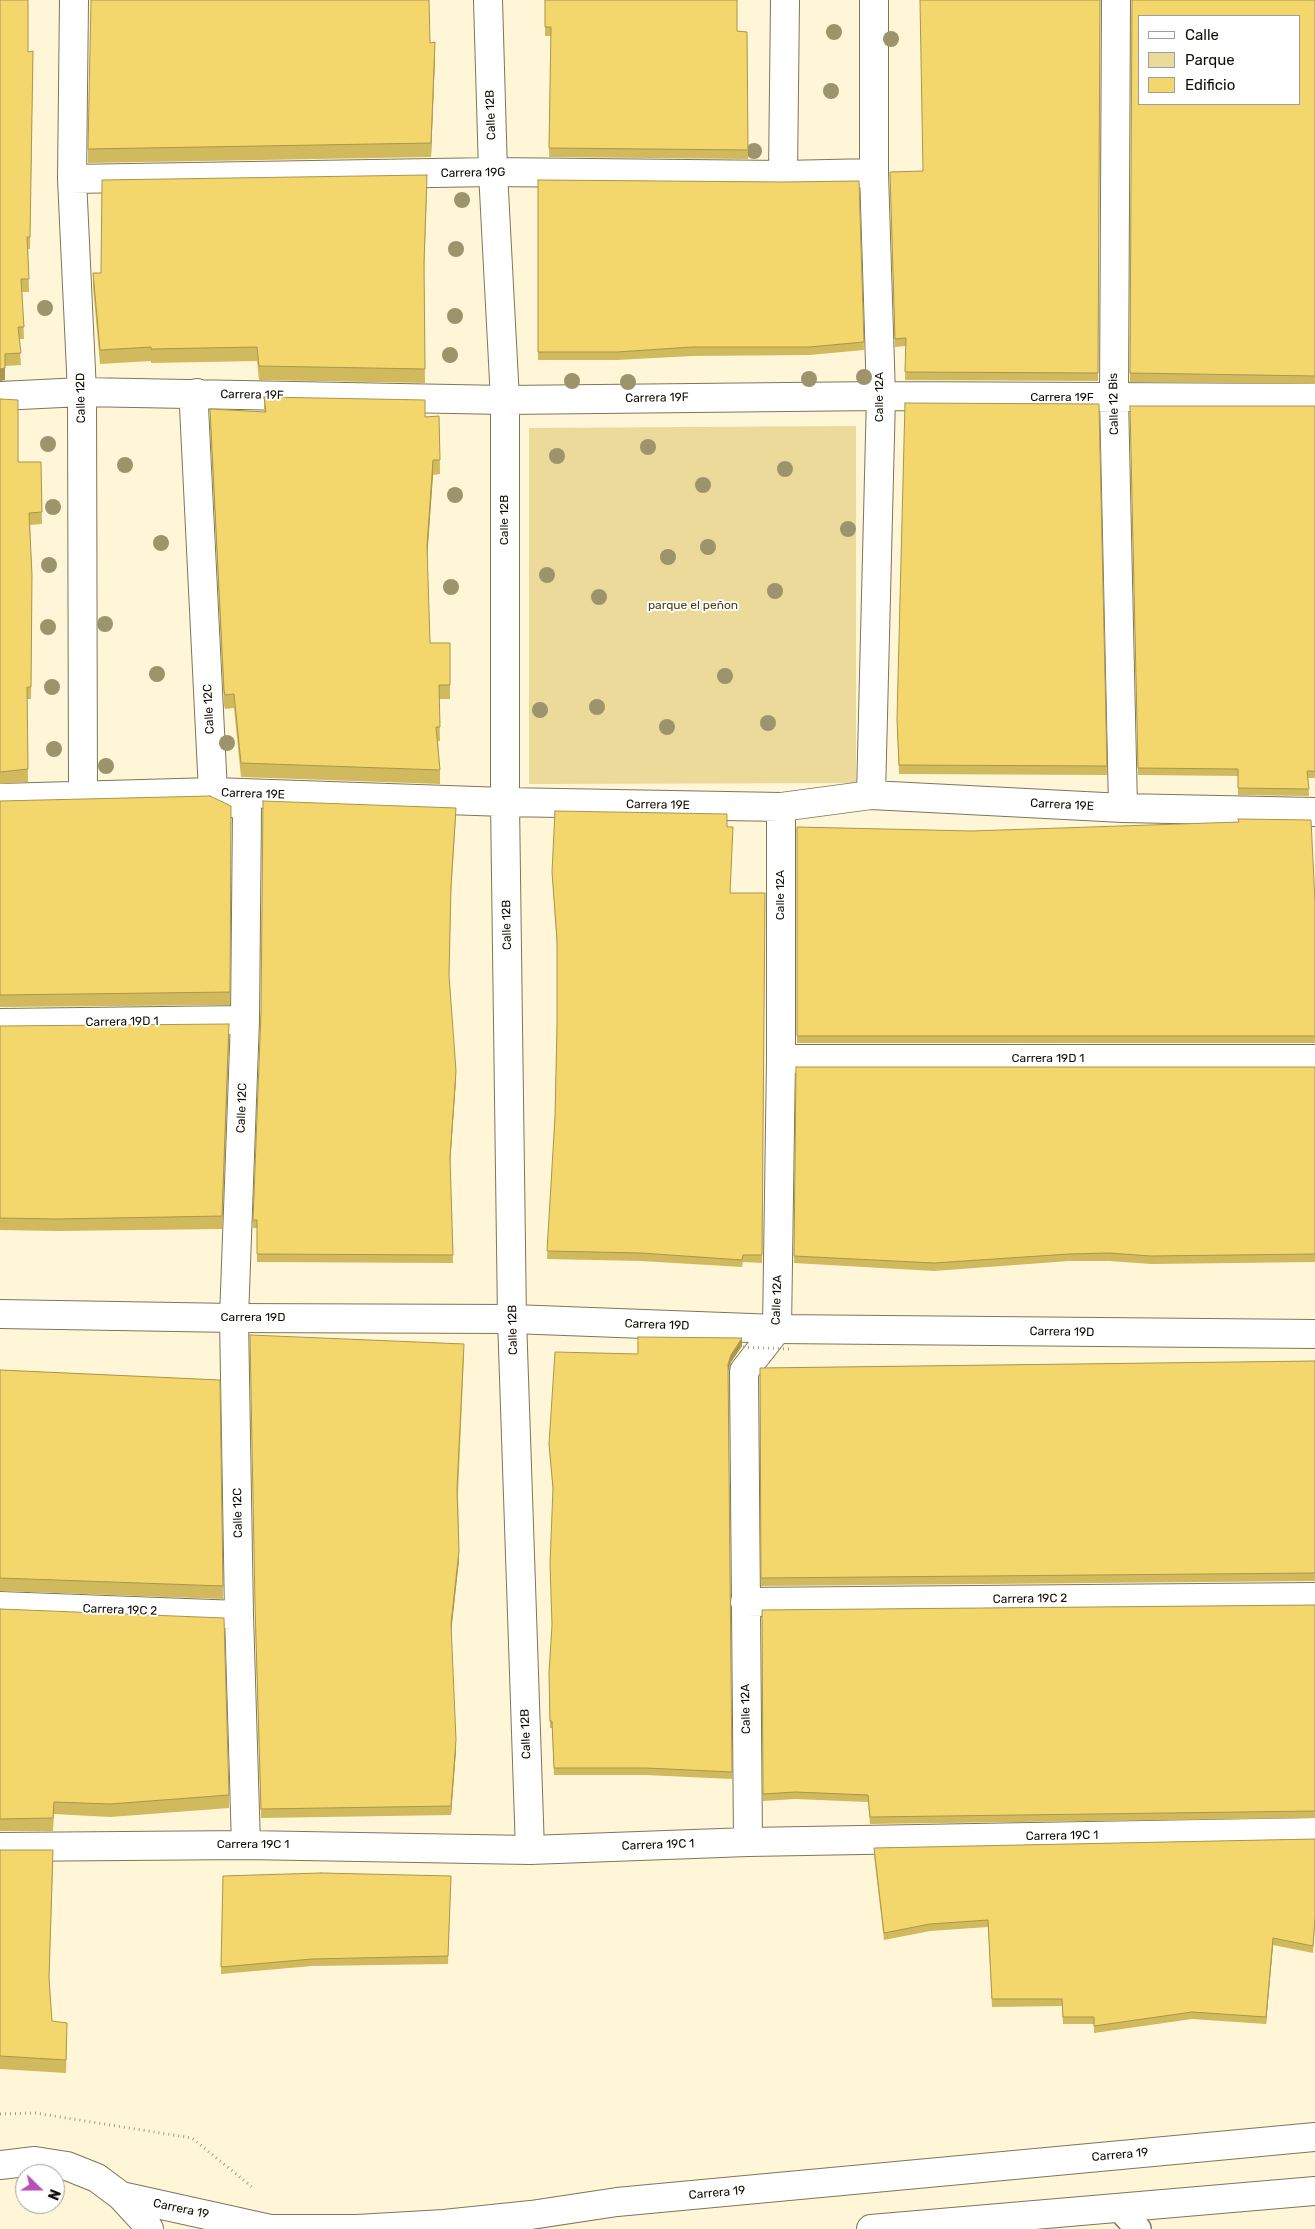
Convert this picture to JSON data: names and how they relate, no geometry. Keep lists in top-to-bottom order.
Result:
{
  "streets": {
    "street": [
      "Calle 12B",
      "Carrera 19G",
      "Carrera 19F",
      "Calle 12A",
      "Calle 12D",
      "Calle 12 Bis",
      "Calle 12C",
      "Carrera 19E",
      "Carrera 19D 1",
      "Carrera 19D",
      "Carrera 19C 2",
      "Carrera 19C 1",
      "Carrera 19"
    ]
  },
  "crossings": [
    ["Calle 12B", "Carrera 19G"],
    ["Calle 12B", "Carrera 19F"],
    ["Calle 12B", "Carrera 19E"],
    ["Calle 12B", "Carrera 19D"],
    ["Calle 12B", "Carrera 19C 1"],
    ["Carrera 19G", "Calle 12A"],
    ["Carrera 19G", "Calle 12D"],
    ["Carrera 19F", "Calle 12A"],
    ["Carrera 19F", "Calle 12D"],
    ["Carrera 19F", "Calle 12 Bis"],
    ["Carrera 19F", "Calle 12C"],
    ["Calle 12A", "Carrera 19E"],
    ["Calle 12A", "Carrera 19D 1"],
    ["Calle 12A", "Carrera 19D"],
    ["Calle 12A", "Carrera 19C 2"],
    ["Calle 12A", "Carrera 19C 1"],
    ["Calle 12D", "Carrera 19E"],
    ["Calle 12 Bis", "Carrera 19E"],
    ["Calle 12C", "Carrera 19E"],
    ["Calle 12C", "Carrera 19D 1"],
    ["Calle 12C", "Carrera 19D"],
    ["Calle 12C", "Carrera 19C 2"],
    ["Calle 12C", "Carrera 19C 1"]
  ],
  "parks": ["parque el peñon"],
  "legend": ["Calle", "Parque", "Edificio"],
  "north": "right"
}
